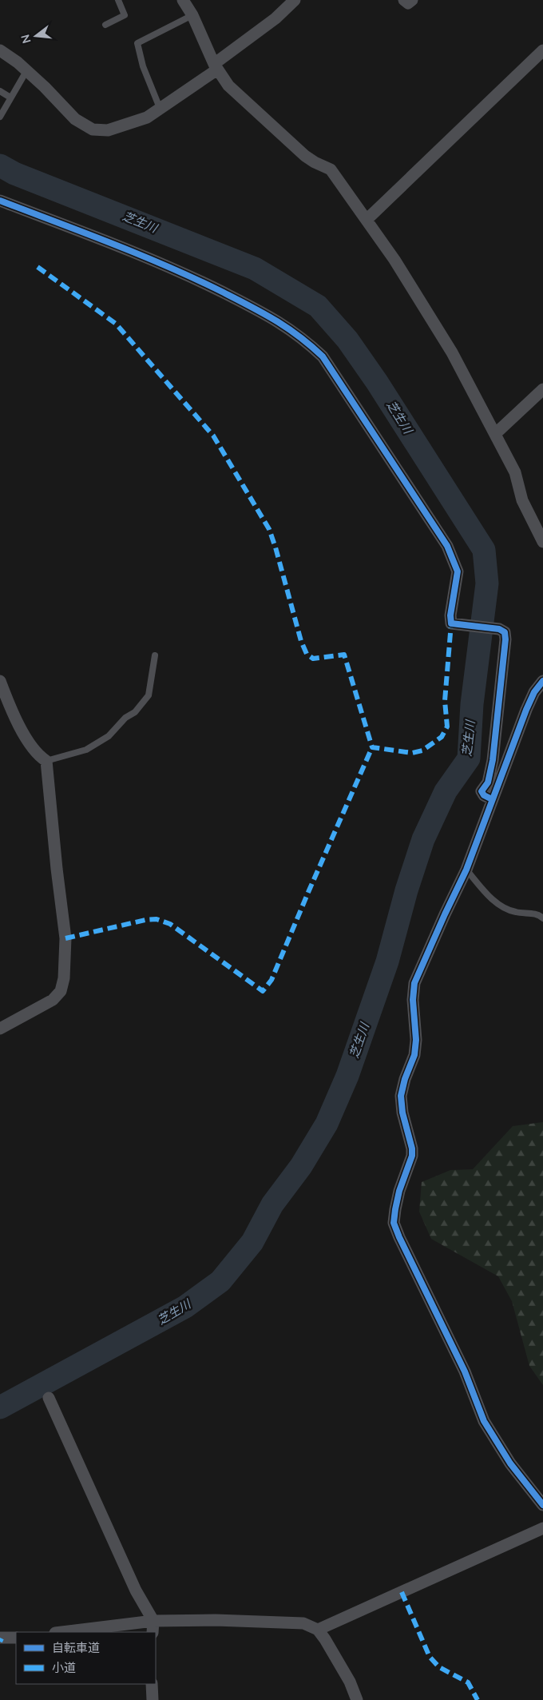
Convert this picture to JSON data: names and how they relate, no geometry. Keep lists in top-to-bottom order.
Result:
{
  "water": ["芝生川"],
  "legend": ["自転車道", "小道"],
  "north": "left"
}
